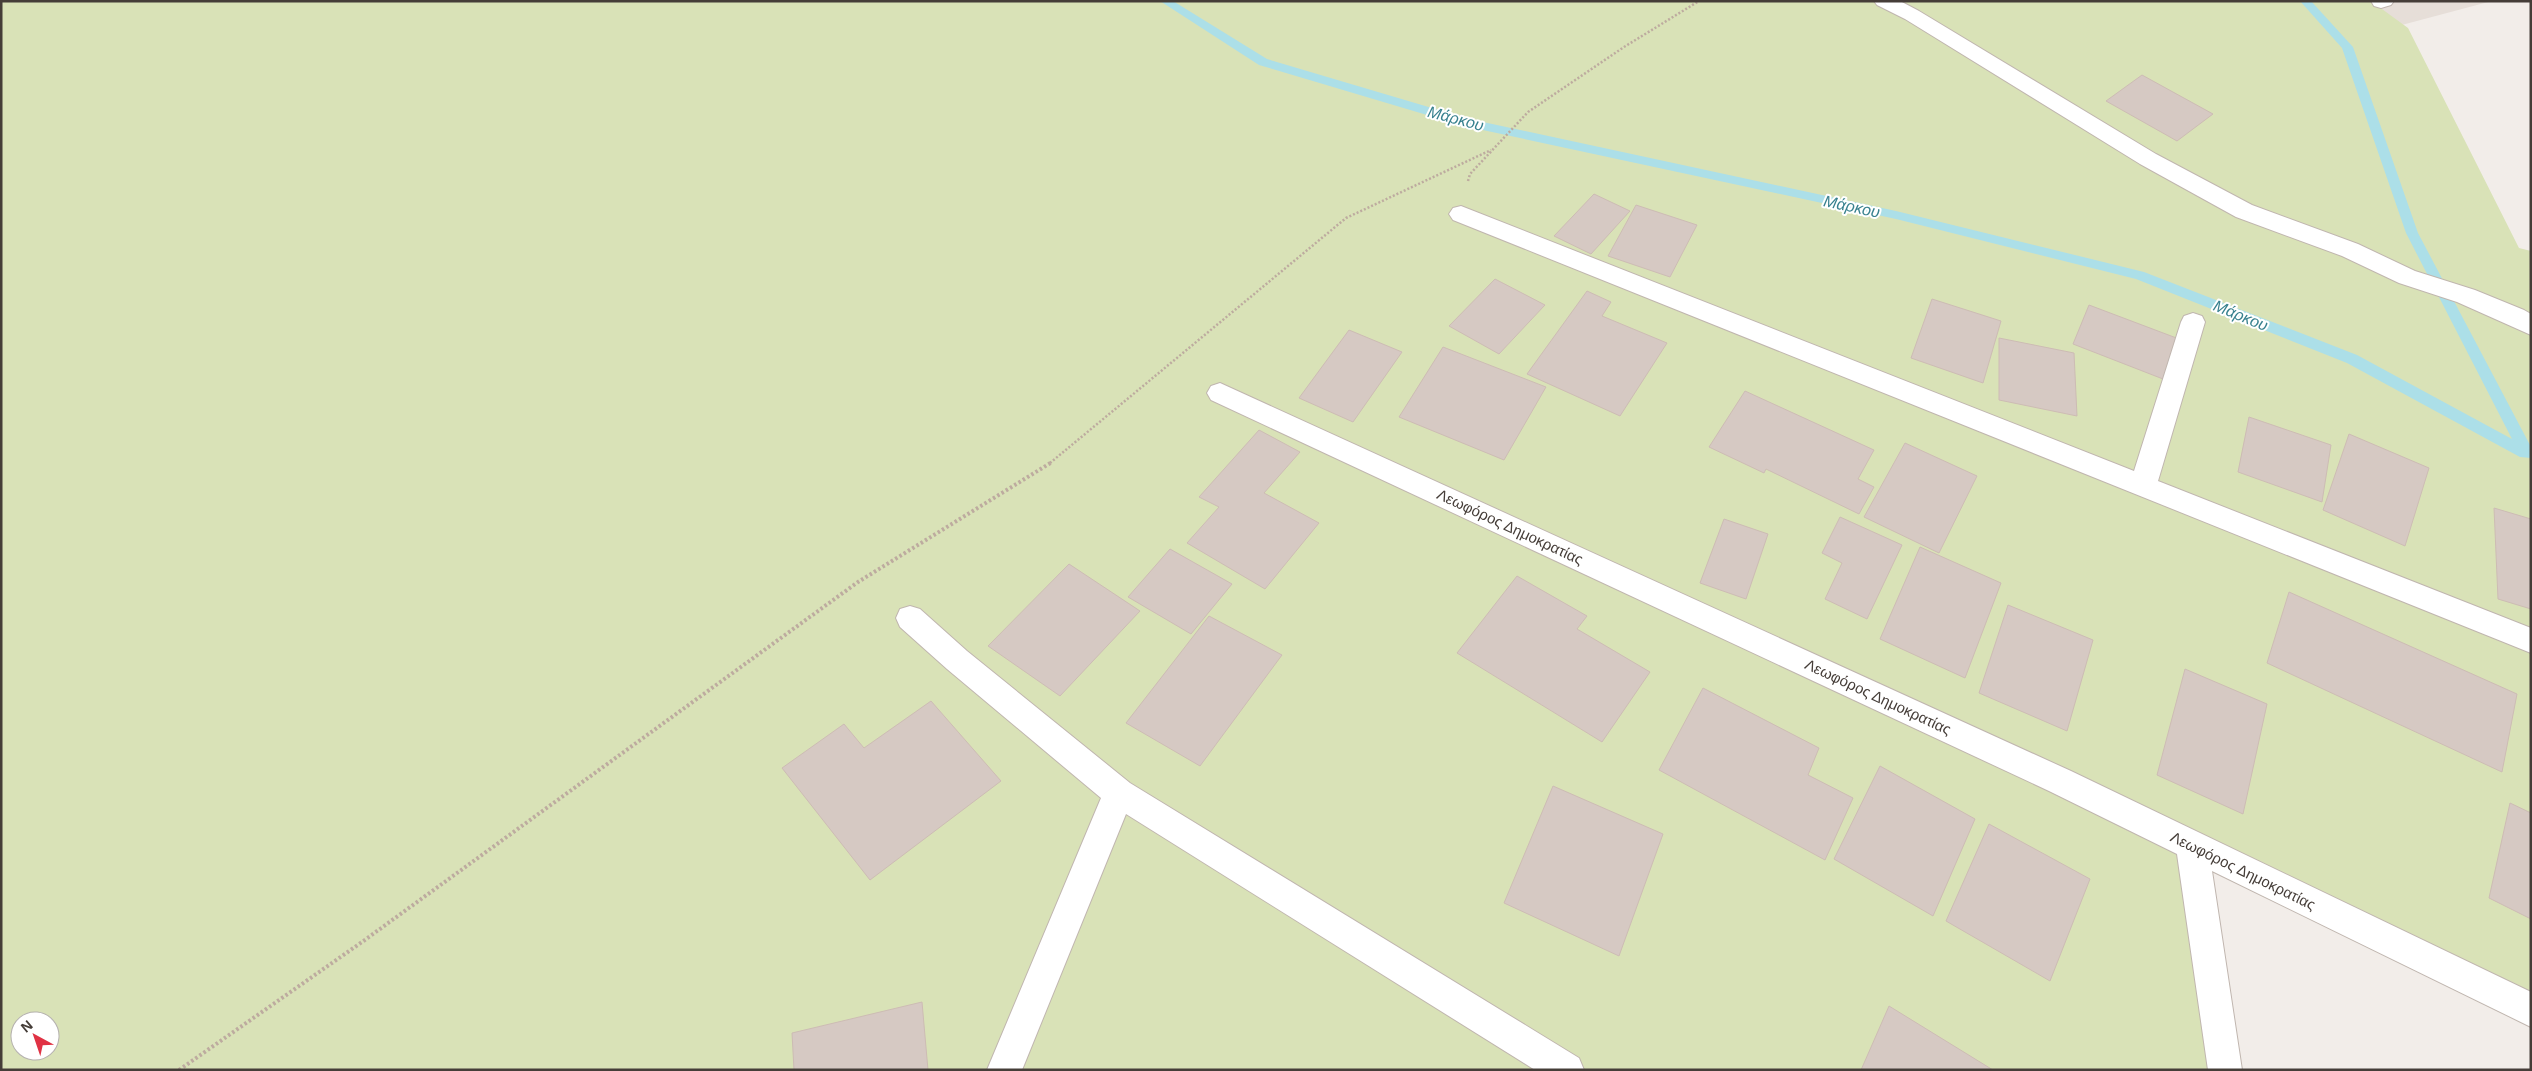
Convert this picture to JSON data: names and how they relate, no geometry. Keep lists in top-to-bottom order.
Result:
{
  "streets": {
    "street": ["Λεωφόρος Δημοκρατίας"]
  },
  "water": ["Μάρκου"],
  "north": "top left"
}
